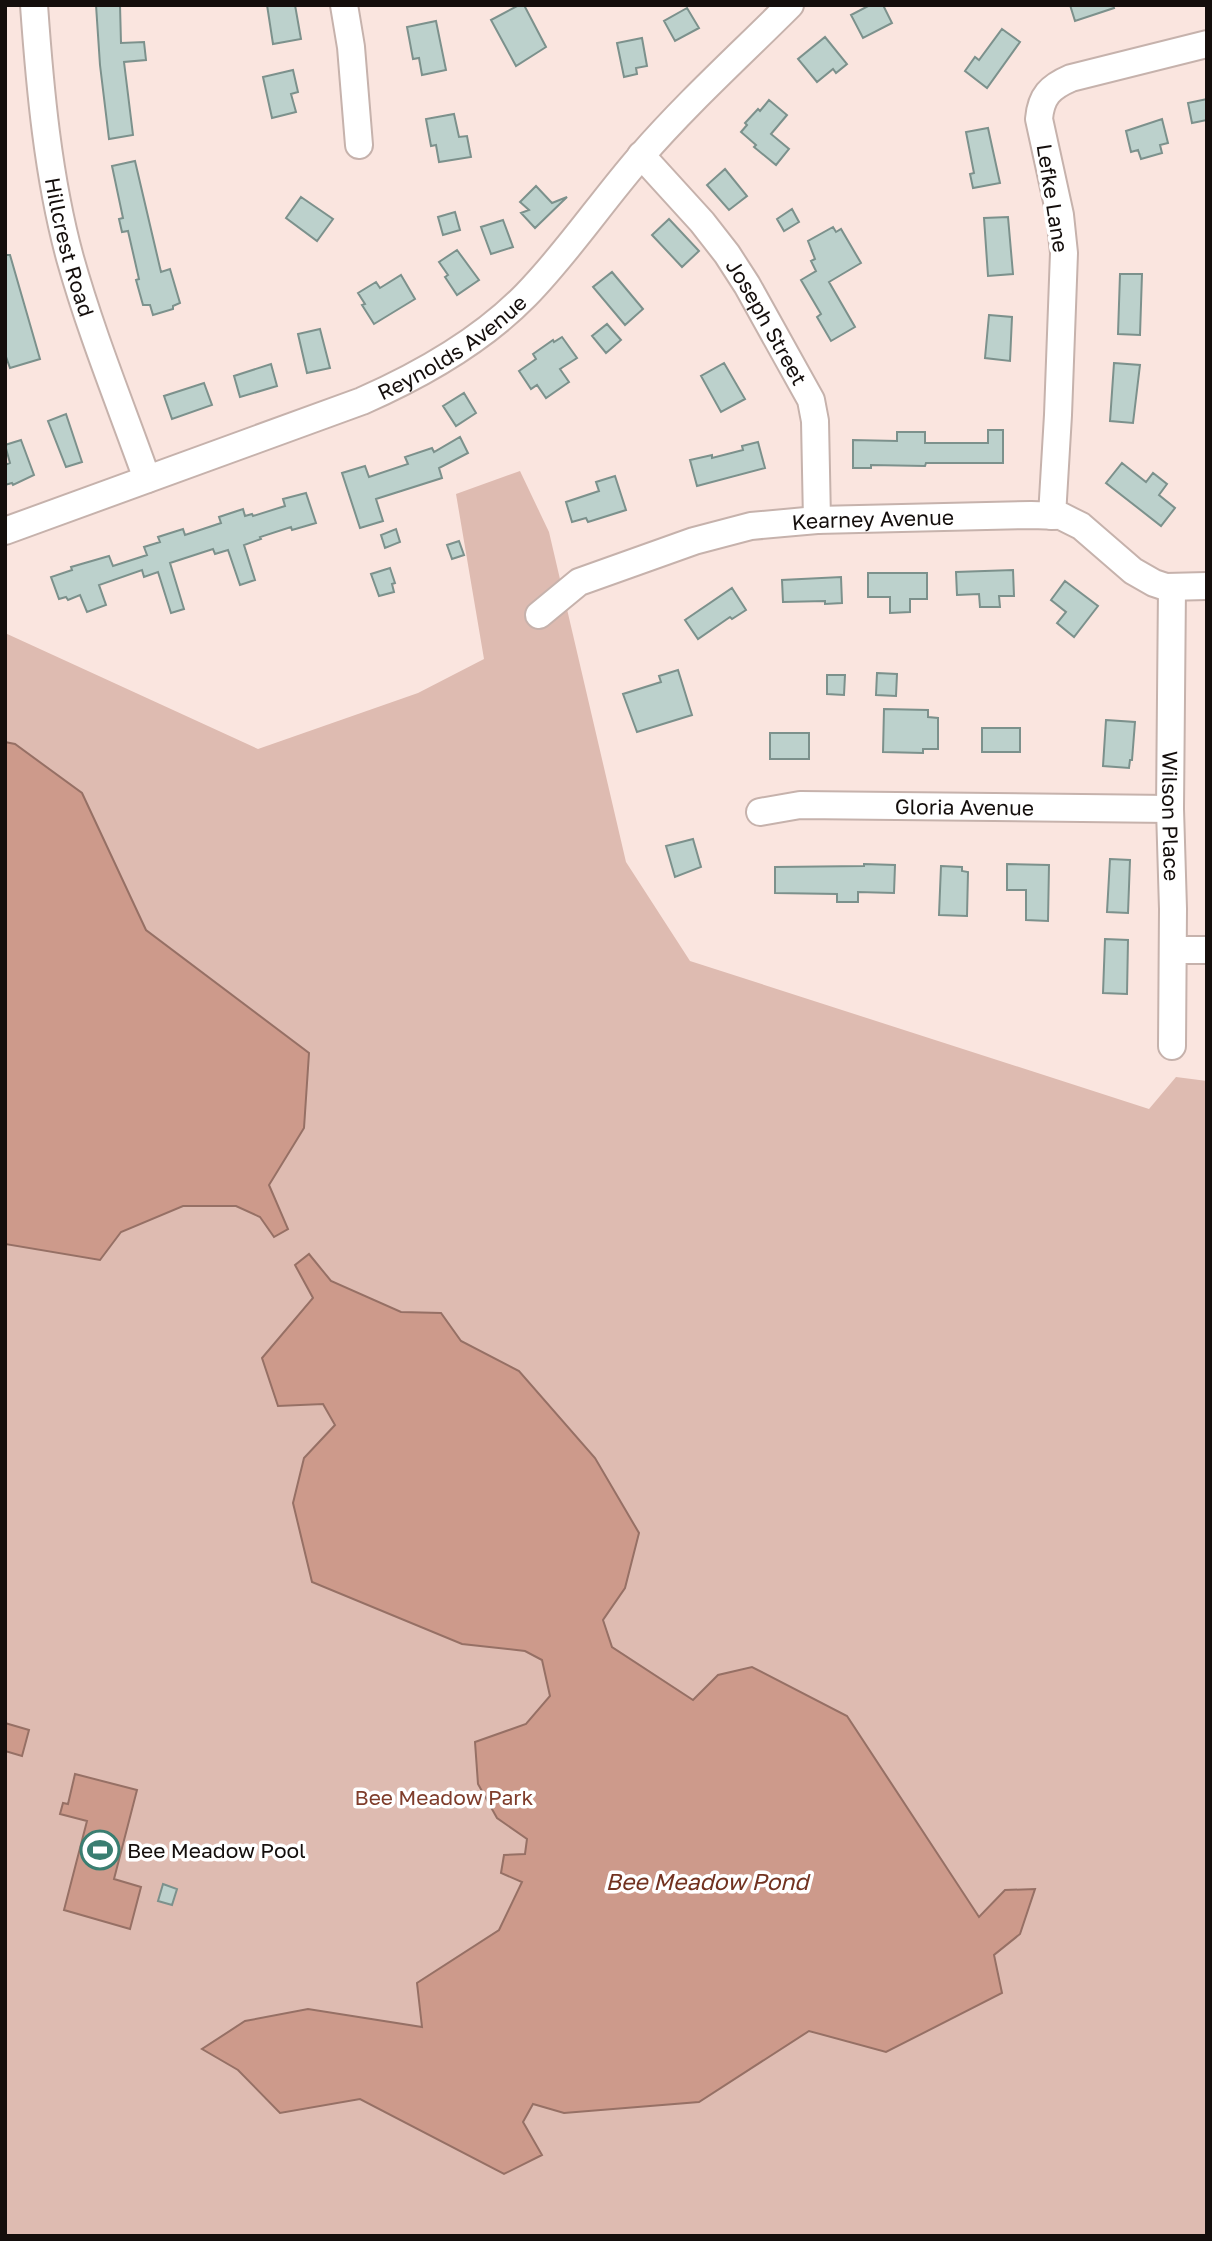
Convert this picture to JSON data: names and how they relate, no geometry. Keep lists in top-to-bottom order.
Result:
{
  "streets": {
    "street": [
      "Lefke Lane",
      "Hillcrest Road",
      "Joseph Street",
      "Reynolds Avenue",
      "Kearney Avenue",
      "Gloria Avenue",
      "Wilson Place"
    ]
  },
  "crossings": [
    ["Lefke Lane", "Kearney Avenue"],
    ["Hillcrest Road", "Reynolds Avenue"],
    ["Joseph Street", "Reynolds Avenue"],
    ["Joseph Street", "Kearney Avenue"],
    ["Kearney Avenue", "Wilson Place"],
    ["Gloria Avenue", "Wilson Place"]
  ],
  "water": ["Bee Meadow Pond"],
  "parks": ["Bee Meadow Park"],
  "places": {
    "sports": ["Bee Meadow Pool"]
  }
}
